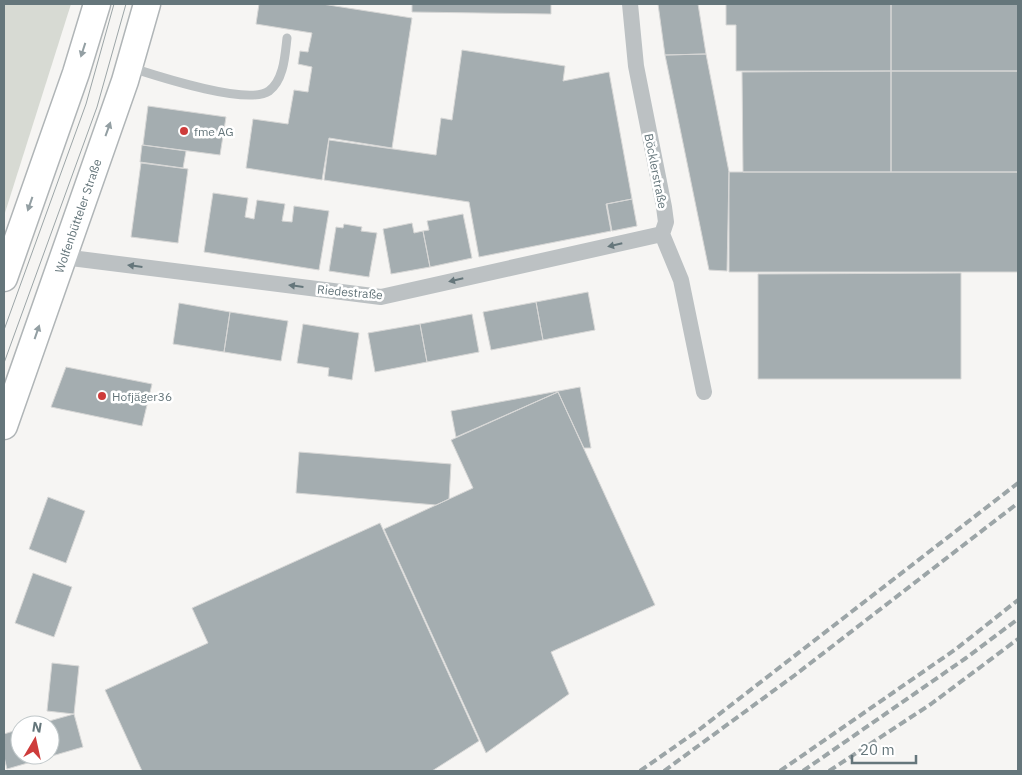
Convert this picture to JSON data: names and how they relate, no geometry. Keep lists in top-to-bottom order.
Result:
{
  "streets": {
    "main road": ["Wolfenbütteler Straße"],
    "street": ["Böcklerstraße", "Riedestraße"]
  },
  "crossings": [
    ["Böcklerstraße", "Riedestraße"],
    ["Wolfenbütteler Straße", "Riedestraße"]
  ],
  "one_way": ["Riedestraße"],
  "places": ["fme AG", "Hofjäger36"],
  "scale_bar": "20 m",
  "north": "top"
}
